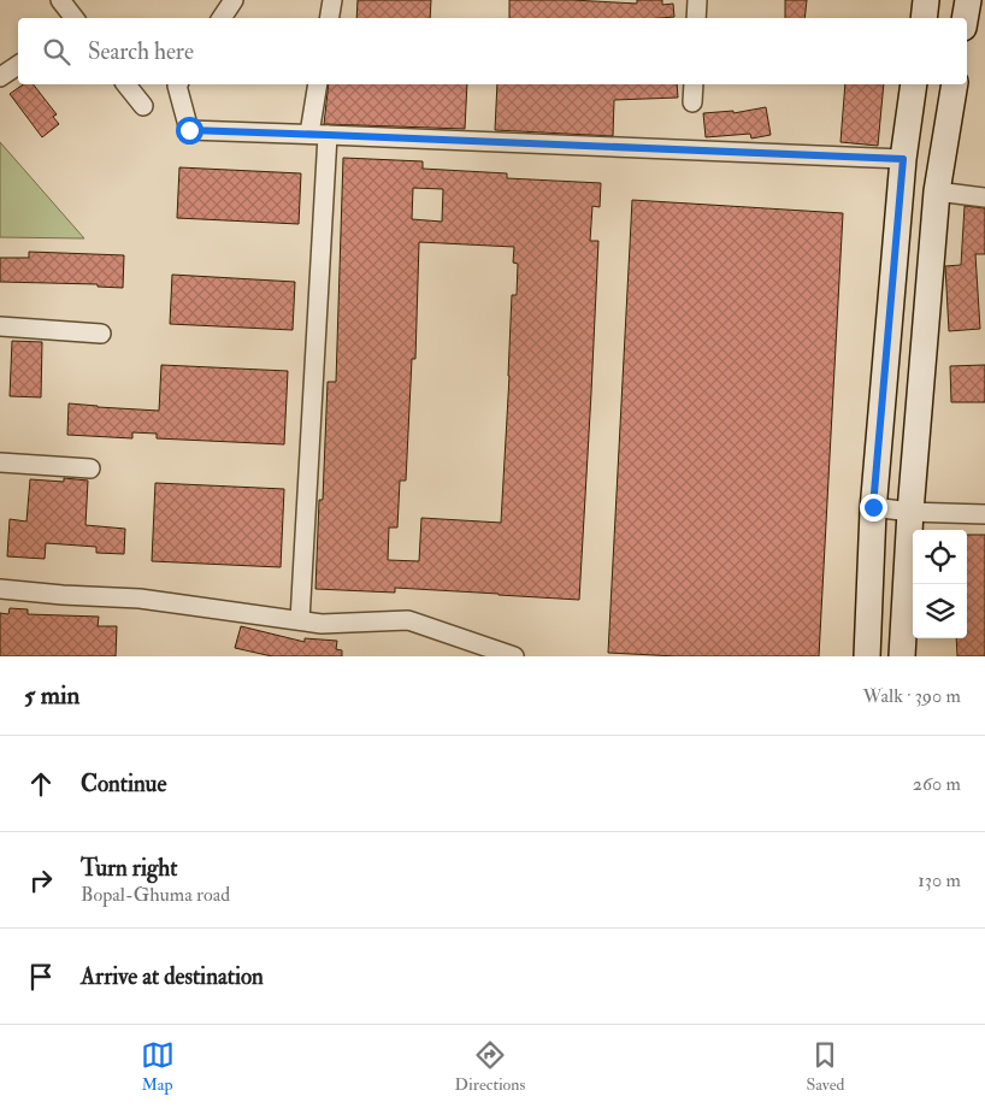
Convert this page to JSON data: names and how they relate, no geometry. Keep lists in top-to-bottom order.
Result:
{
  "page": {
    "search": "Search here",
    "heading": ["5 min", "Walk · 390 m"],
    "list": [
      ["Continue", "260 m"],
      ["Turn right", "Bopal-Ghuma road", "130 m"],
      "Arrive at destination"
    ],
    "nav": ["Map", "Directions", "Saved"]
  }
}
